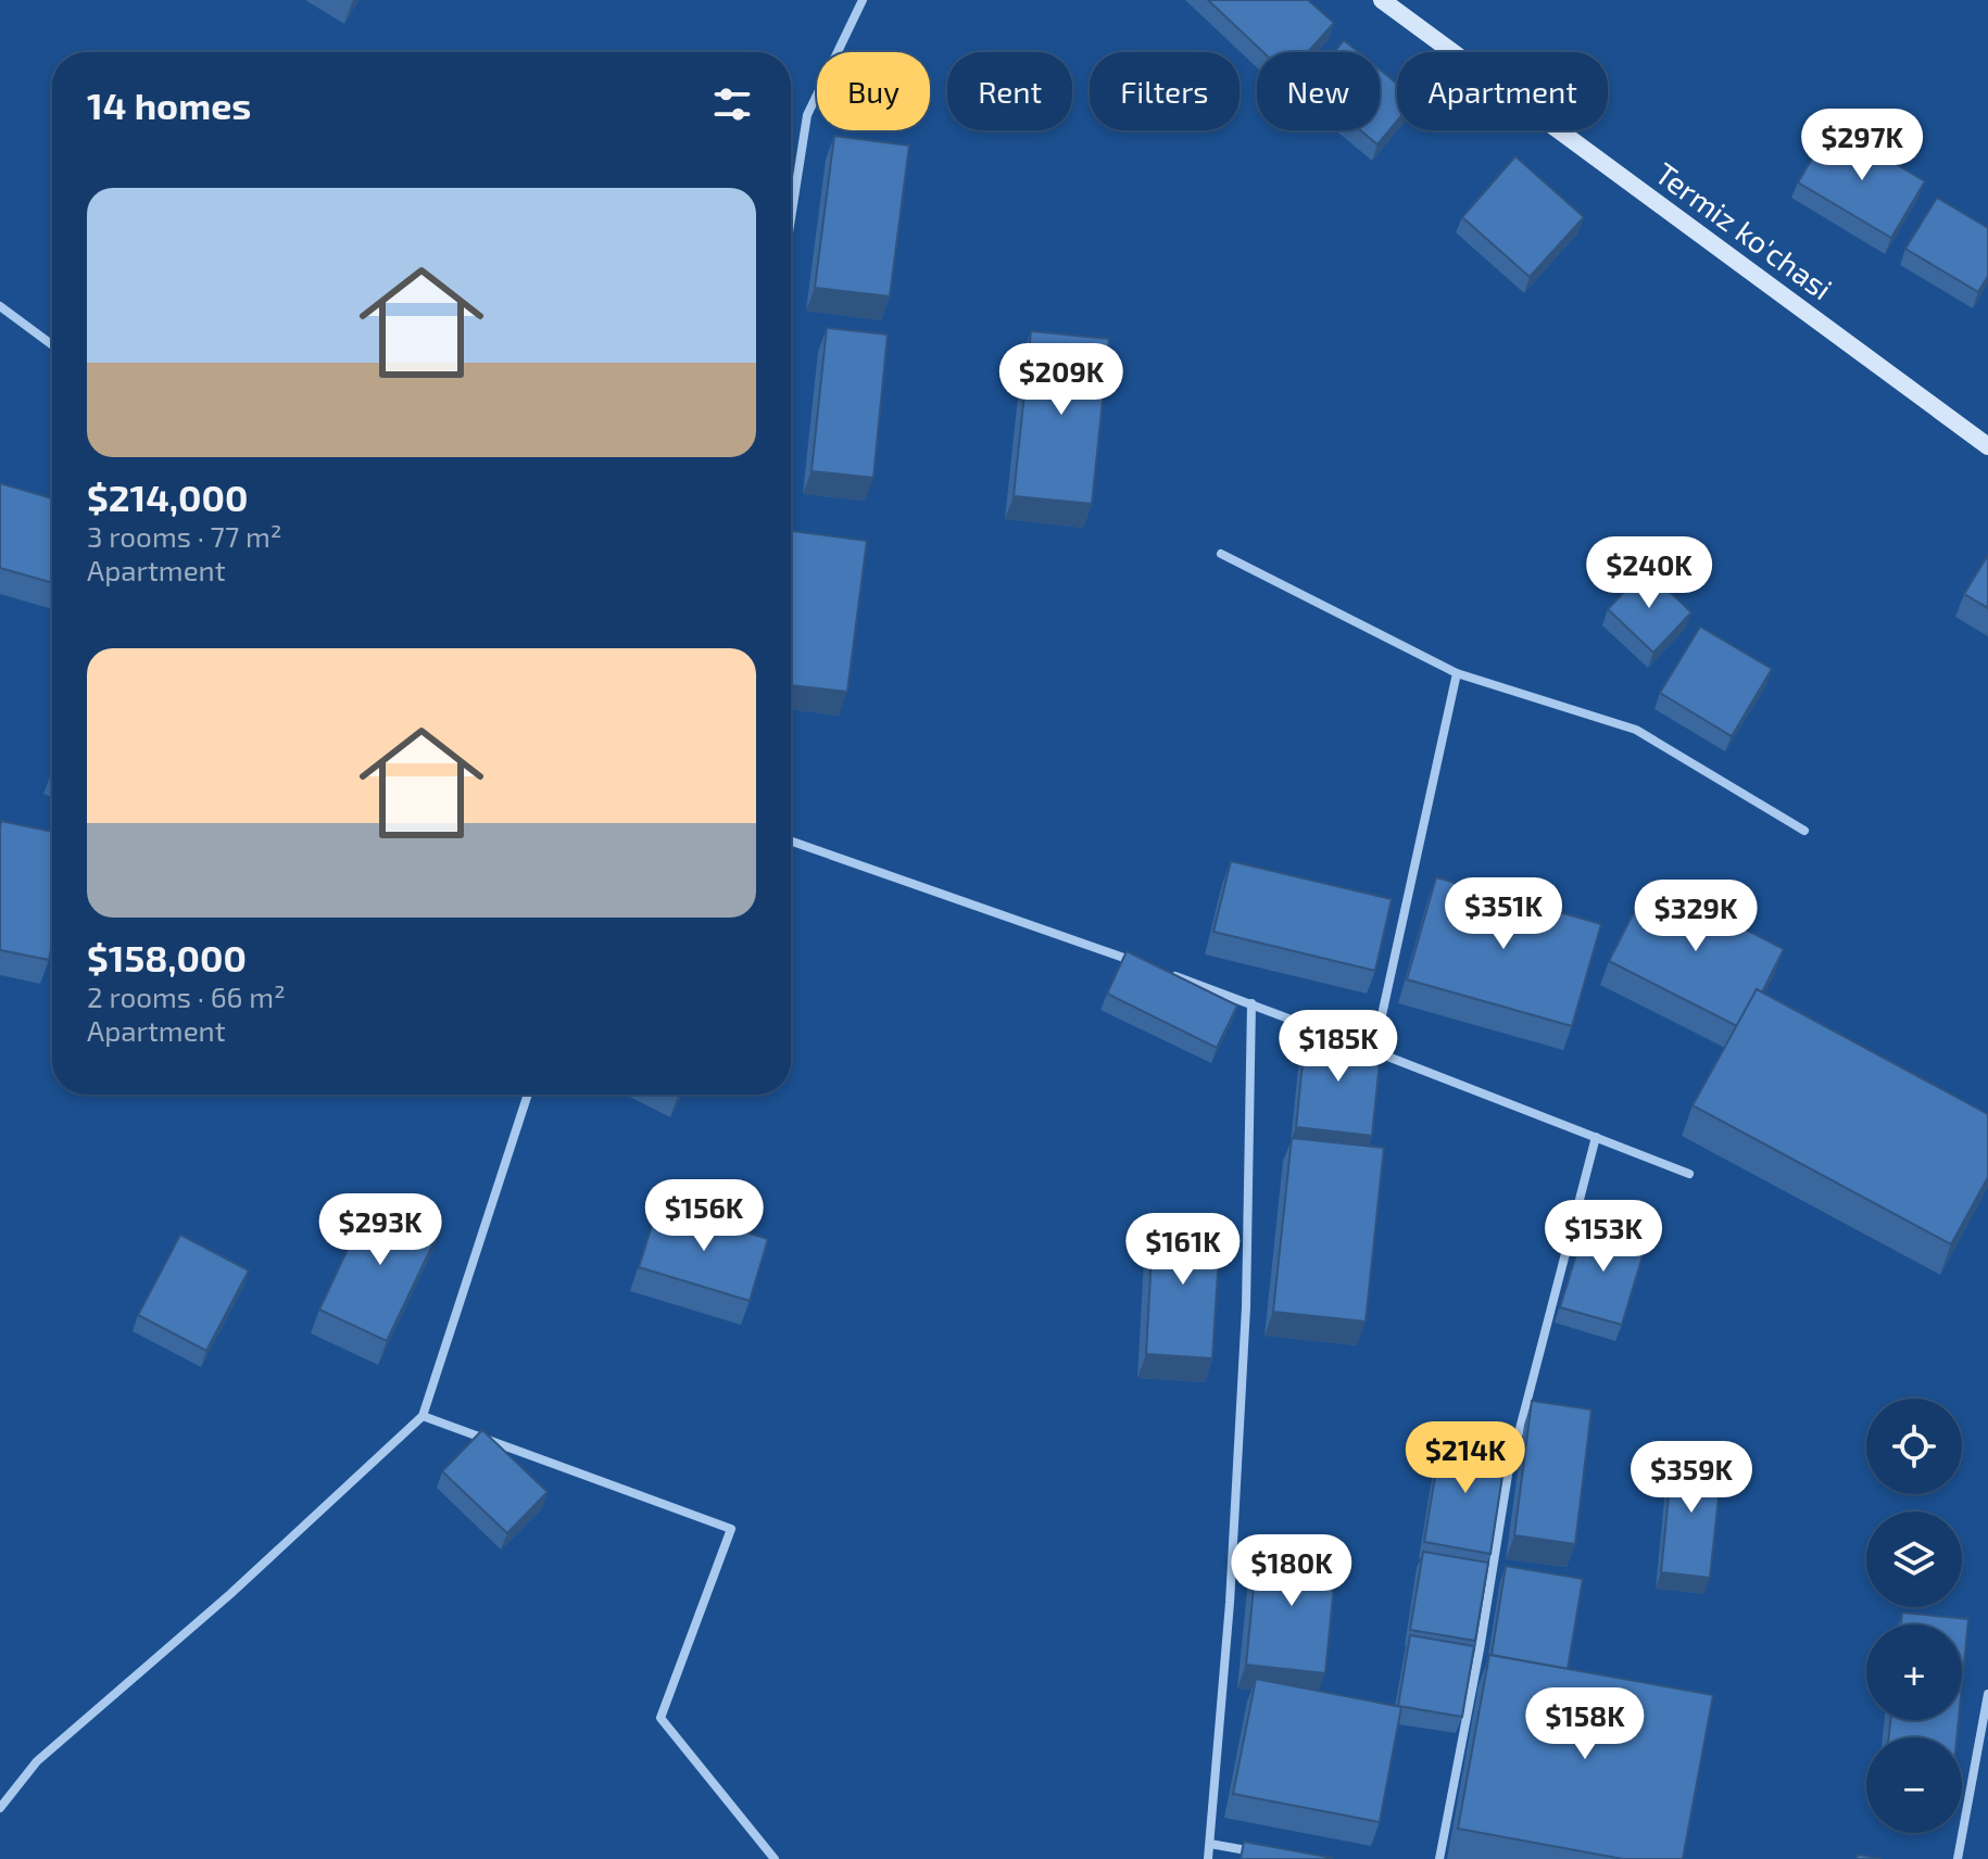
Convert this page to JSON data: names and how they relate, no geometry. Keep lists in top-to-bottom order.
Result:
{
  "streets": {
    "main road": ["Termiz ko'chasi"]
  },
  "page": {
    "chip": [
      "Buy",
      "Rent",
      "Filters",
      "New",
      "Apartment"
    ],
    "heading": "14 homes",
    "price": [
      "$297K",
      "$209K",
      "$240K",
      "$351K",
      "$329K",
      "$185K",
      "$156K",
      "$293K",
      "$153K",
      "$161K",
      "$214K",
      "$359K",
      "$180K",
      "$158K"
    ],
    "list": [
      {
        "name": "$214,000",
        "note": "3 rooms · 77 m² · Apartment"
      },
      {
        "name": "$158,000",
        "note": "2 rooms · 66 m² · Apartment"
      }
    ],
    "map_buttons": ["+", "−"]
  }
}
